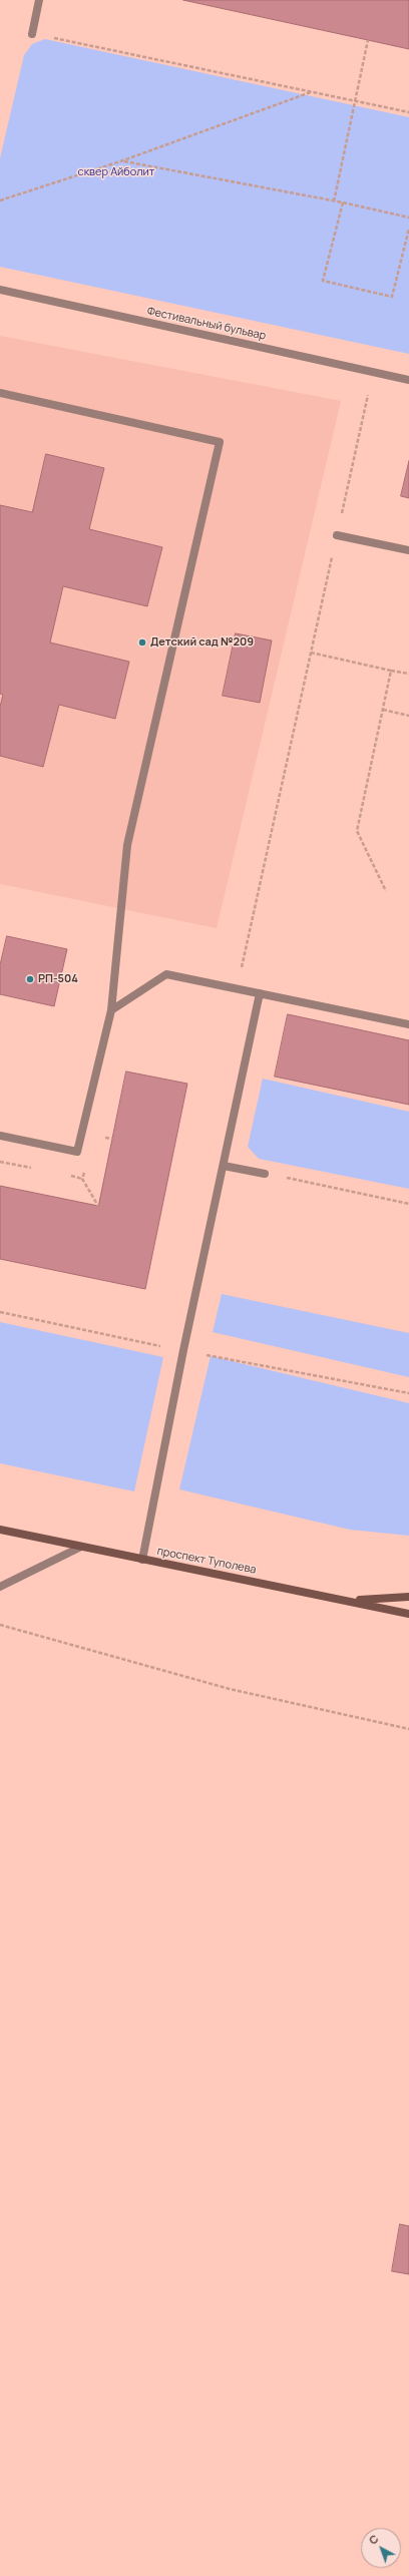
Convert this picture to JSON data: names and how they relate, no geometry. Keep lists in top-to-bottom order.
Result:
{
  "streets": {
    "main road": ["проспект Туполева"],
    "street": ["Фестивальный бульвар"]
  },
  "parks": ["сквер Айболит"],
  "places": ["Детский сад №209", "РП-504"],
  "north": "top left"
}
